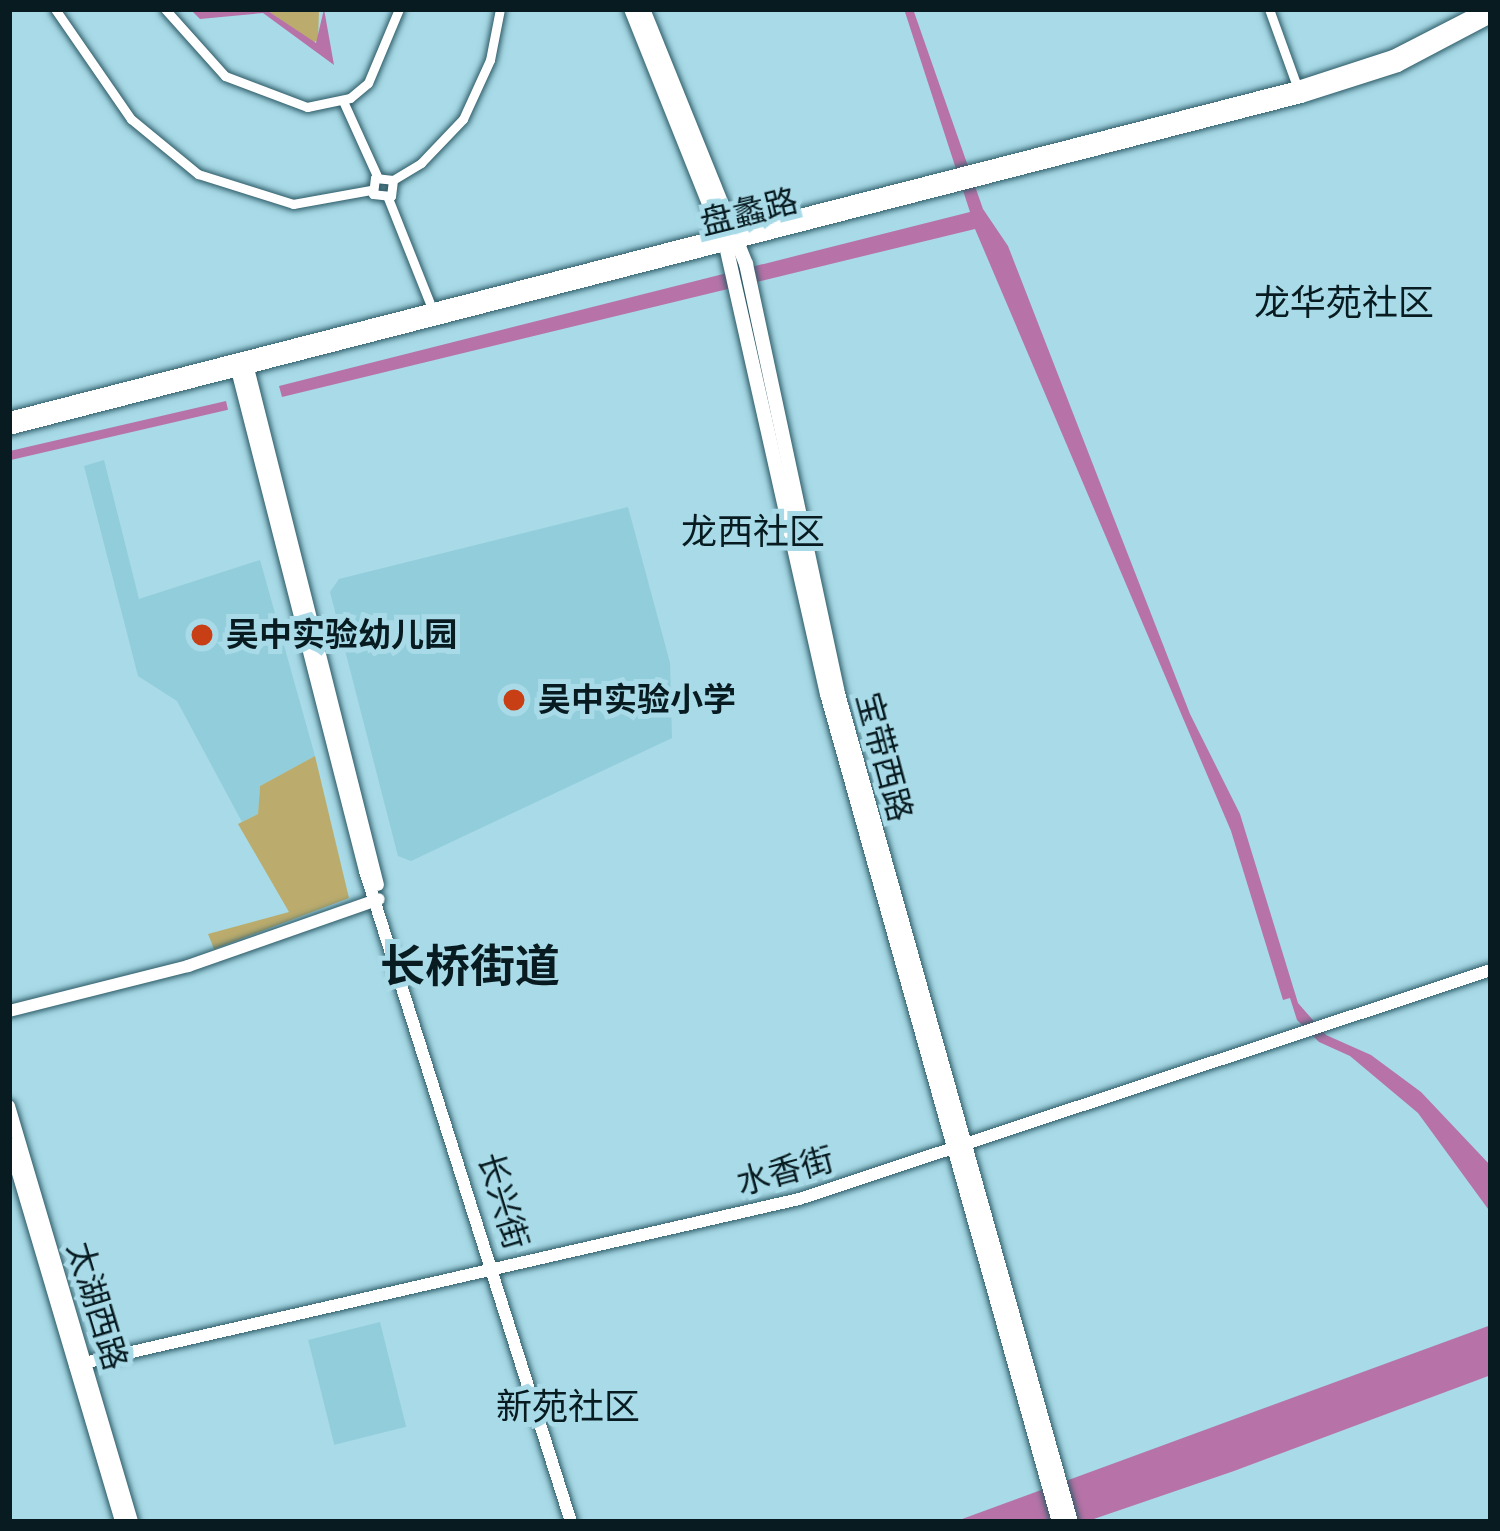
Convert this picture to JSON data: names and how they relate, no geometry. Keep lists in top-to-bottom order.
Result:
{
  "streets": {
    "main road": ["宝带西路"],
    "street": [
      "盘蠡路",
      "水香街",
      "长兴街",
      "太湖西路"
    ]
  },
  "crossings": [
    ["盘蠡路", "宝带西路"],
    ["盘蠡路", "长兴街"],
    ["宝带西路", "水香街"],
    ["水香街", "长兴街"],
    ["水香街", "太湖西路"]
  ],
  "districts": [
    "龙华苑社区",
    "龙西社区",
    "长桥街道",
    "新苑社区"
  ],
  "places": ["吴中实验幼儿园", "吴中实验小学"]
}
